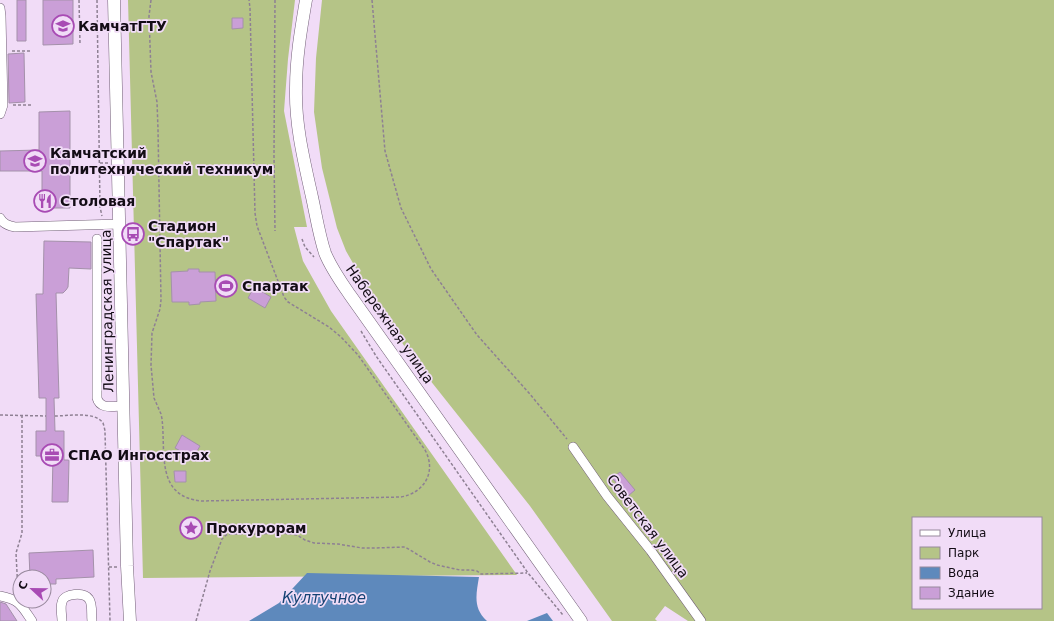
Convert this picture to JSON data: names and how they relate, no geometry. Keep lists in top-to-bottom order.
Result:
{
  "streets": {
    "main road": ["Ленинградская улица", "Набережная улица"],
    "street": ["Советская улица"]
  },
  "water": ["Култучное"],
  "places": {
    "school or university": ["КамчатГТУ", "Камчатский политехнический техникум"],
    "restaurant": ["Столовая"],
    "bus stop": ["Стадион \"Спартак\""],
    "sports": ["Спартак"],
    "office": ["СПАО Ингосстрах"],
    "place": ["Прокурорам"]
  },
  "legend": [
    "Улица",
    "Парк",
    "Вода",
    "Здание"
  ],
  "north": "left"
}
